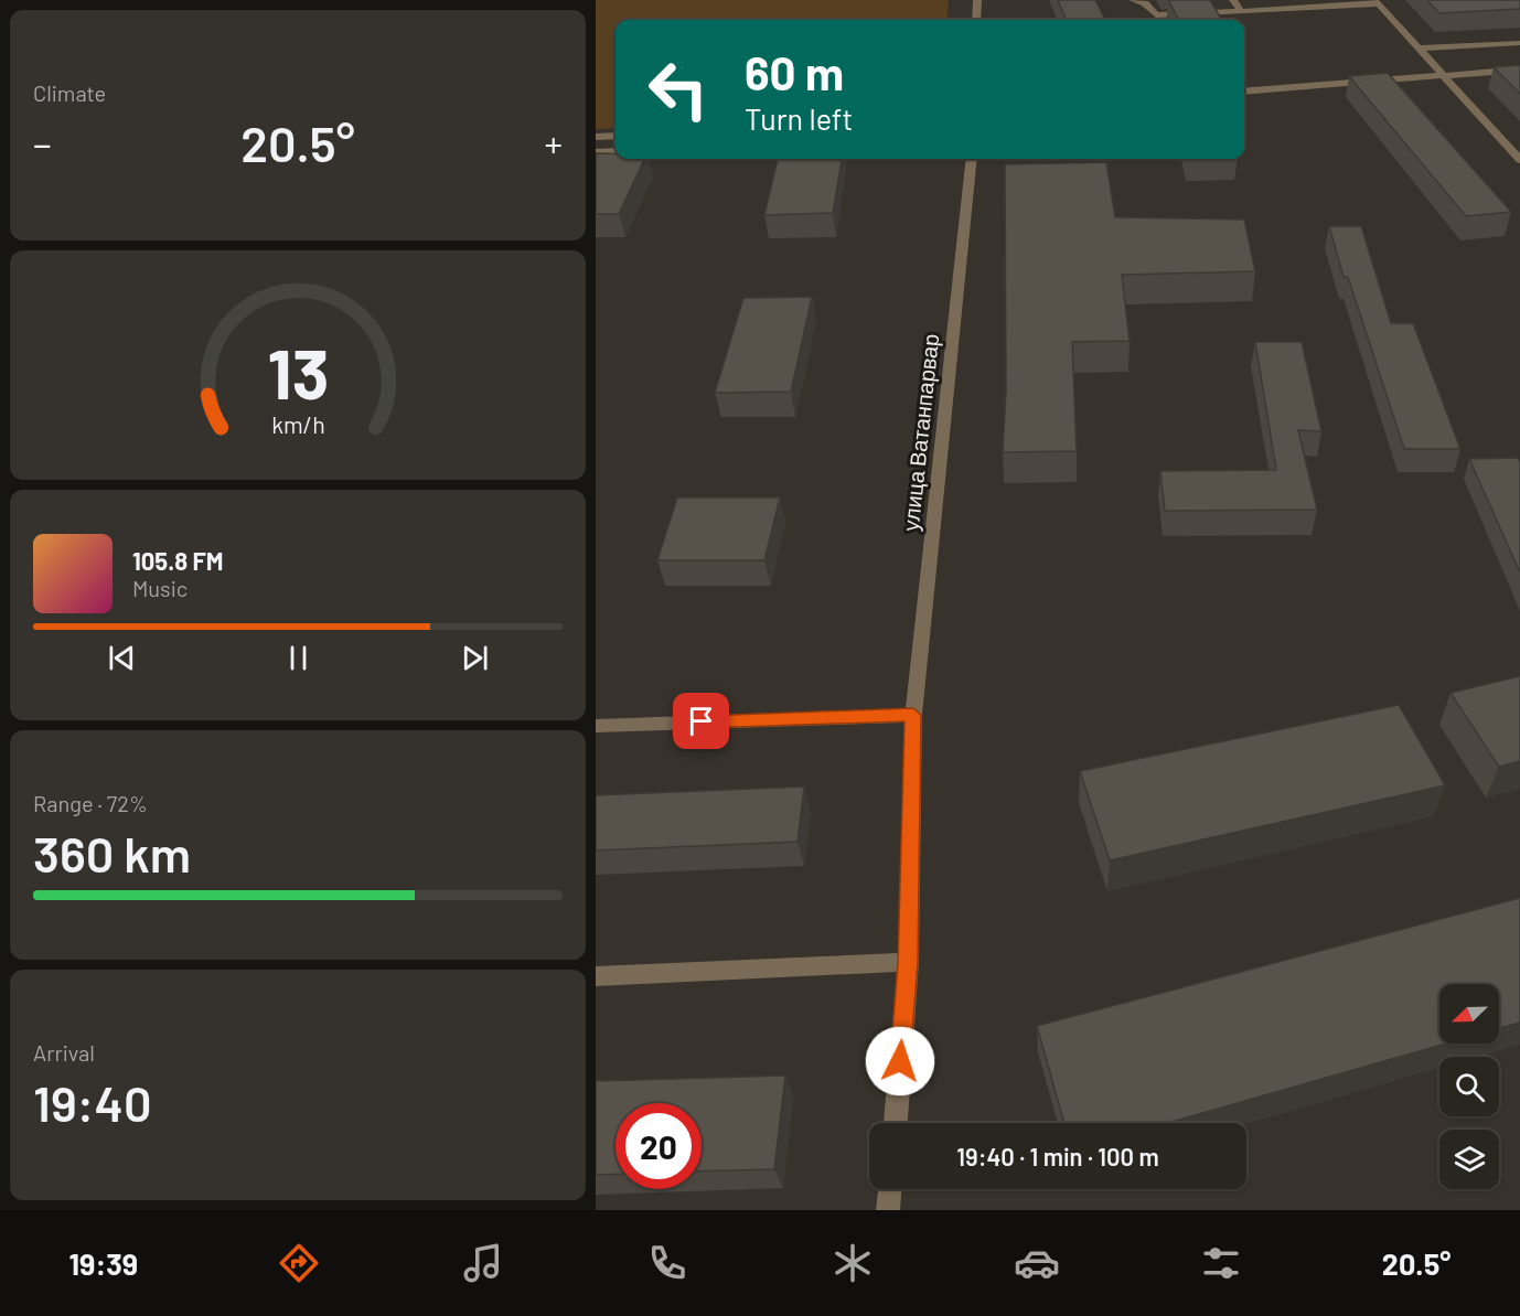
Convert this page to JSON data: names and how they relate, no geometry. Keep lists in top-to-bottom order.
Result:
{
  "streets": {
    "street": ["улица Ватанпарвар"]
  },
  "north": "bottom left",
  "page": {
    "tile": [
      "Climate",
      ["Range · 72%", "360 km"],
      ["Arrival", "19:40"]
    ],
    "turn": ["60 m", "Turn left"],
    "heat": ["−", "20.5°", "+"],
    "song": ["105.8 FM", "Music"],
    "limit": "20",
    "trip": "19:40 · 1 min · 100 m",
    "tabs": ["19:39", "20.5°"],
    "gauge": ["13", "km/h"]
  }
}
